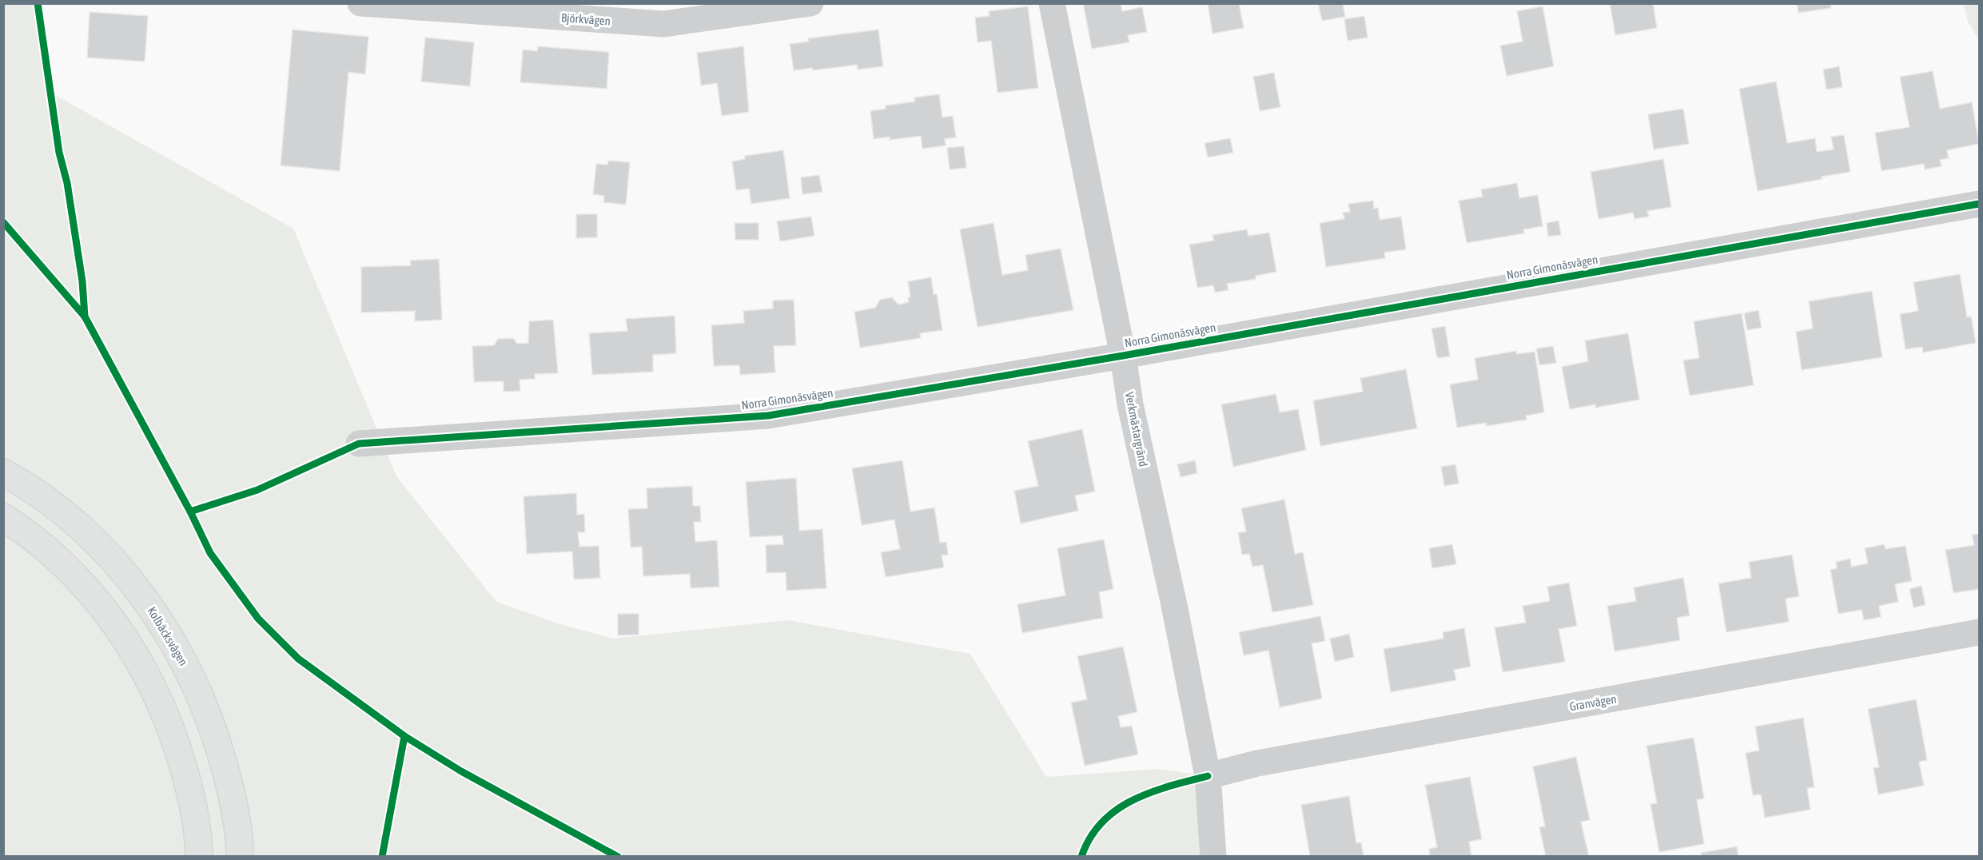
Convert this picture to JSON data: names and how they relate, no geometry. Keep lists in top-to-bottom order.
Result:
{
  "streets": {
    "main road": ["Kolbäcksvägen"],
    "street": [
      "Björkvägen",
      "Norra Gimonäsvägen",
      "Verkmästargränd",
      "Granvägen"
    ]
  },
  "crossings": [
    ["Norra Gimonäsvägen", "Verkmästargränd"],
    ["Verkmästargränd", "Granvägen"]
  ]
}
